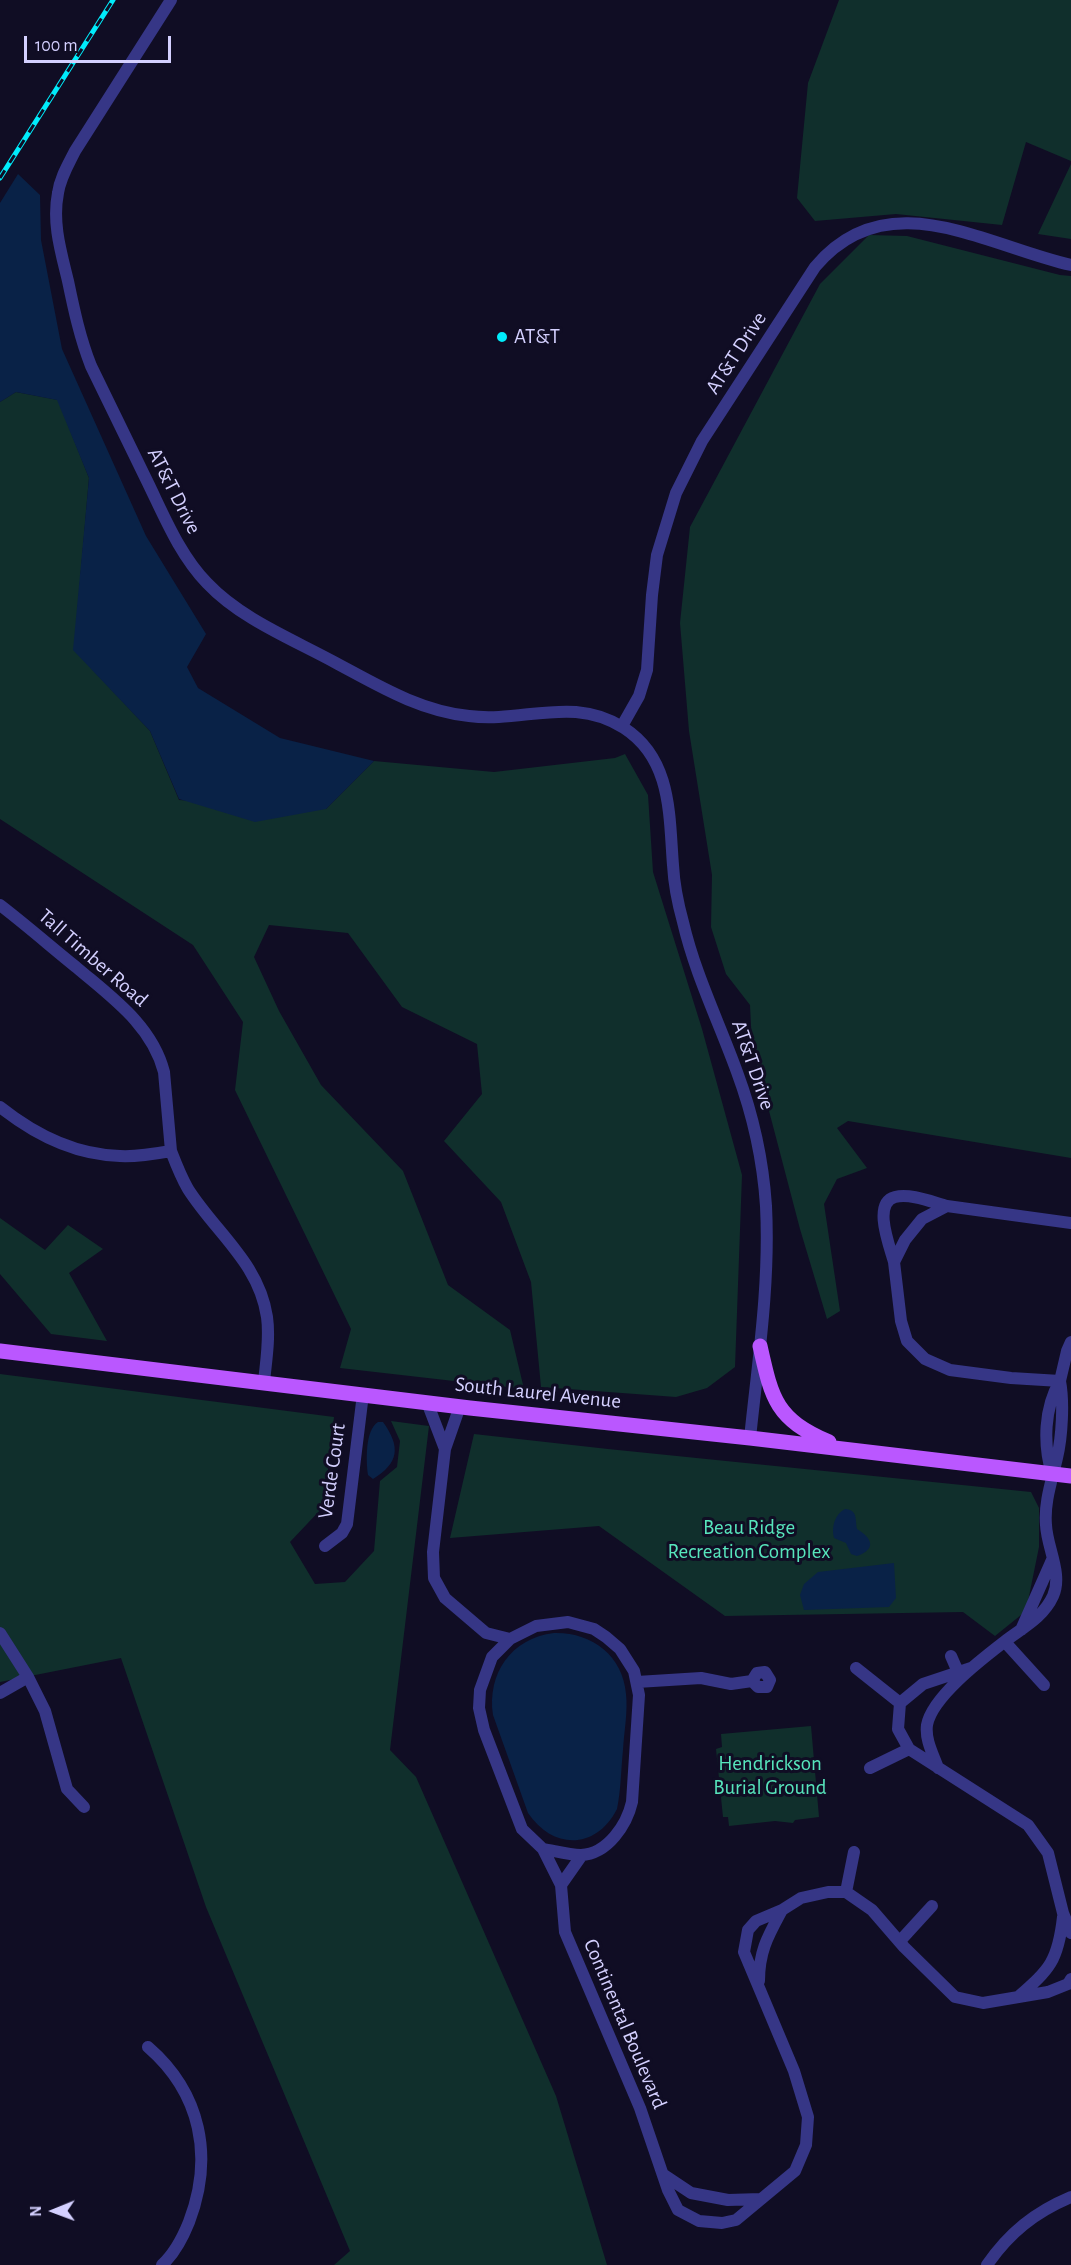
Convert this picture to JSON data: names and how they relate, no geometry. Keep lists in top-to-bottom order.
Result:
{
  "streets": {
    "main road": ["South Laurel Avenue"],
    "street": [
      "AT&T Drive",
      "Tall Timber Road",
      "Verde Court",
      "Continental Boulevard"
    ]
  },
  "crossings": [
    ["AT&T Drive", "South Laurel Avenue"],
    ["Tall Timber Road", "South Laurel Avenue"],
    ["South Laurel Avenue", "Verde Court"]
  ],
  "parks": ["Beau Ridge Recreation Complex", "Hendrickson Burial Ground"],
  "places": ["AT&T"],
  "scale_bar": "100 m",
  "north": "left"
}
